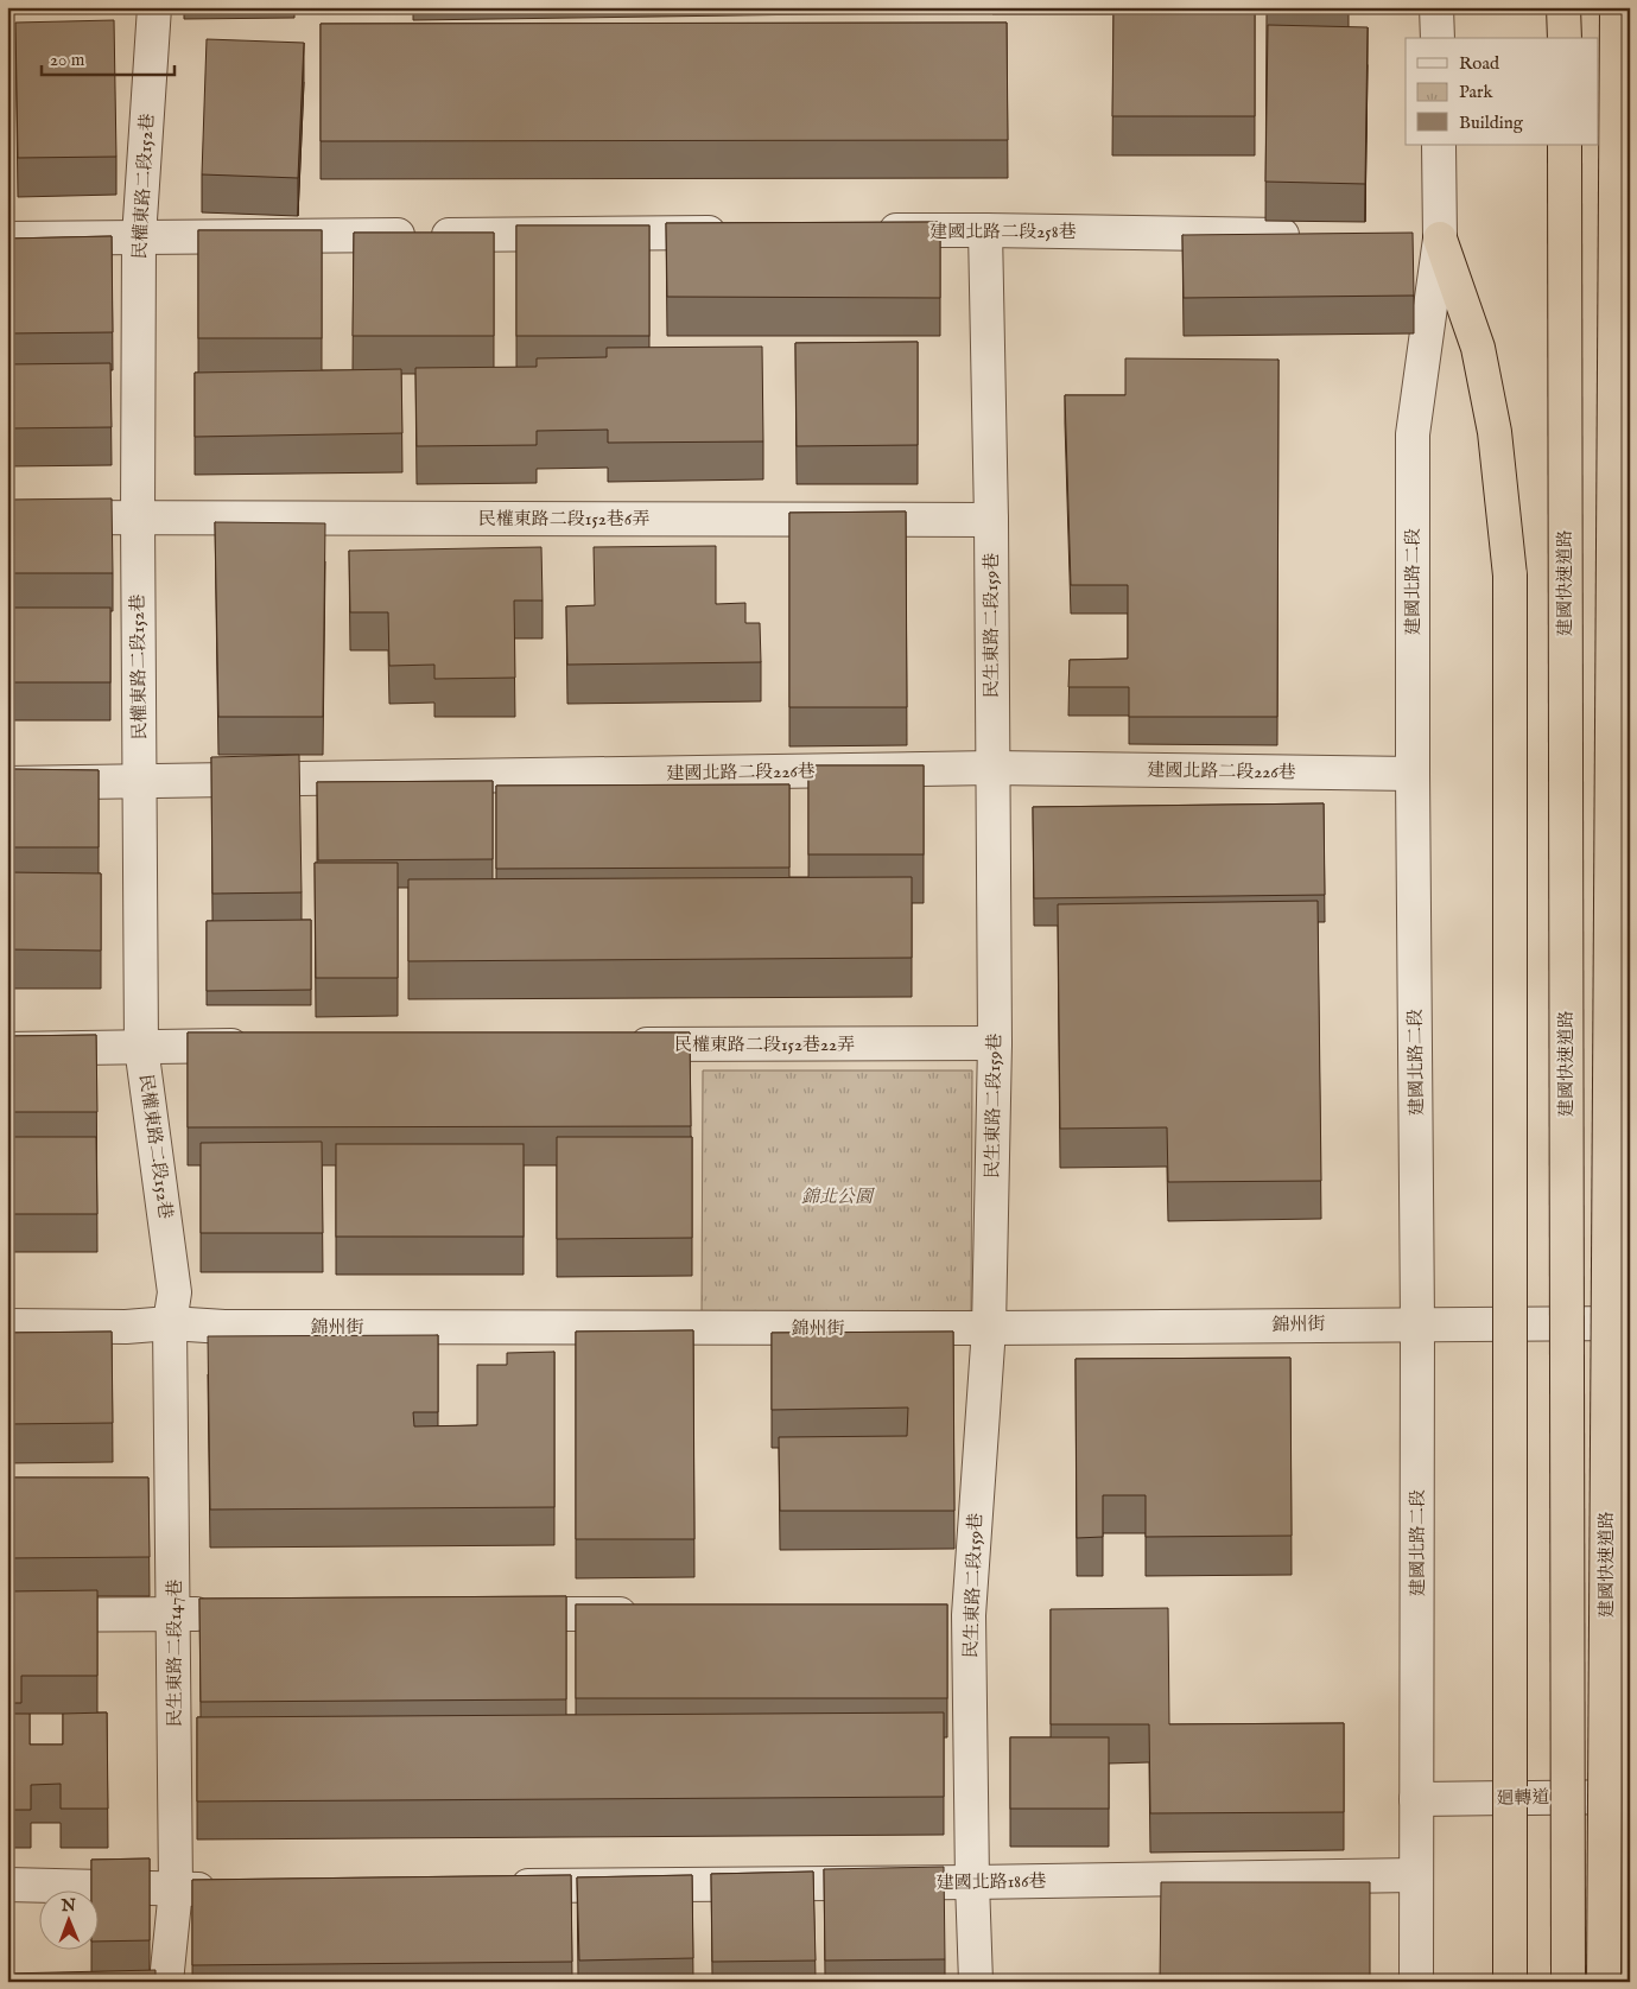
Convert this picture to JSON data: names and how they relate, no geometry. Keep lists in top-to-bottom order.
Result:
{
  "streets": {
    "highway": ["建國快速道路"],
    "street": [
      "民權東路二段152巷",
      "建國北路二段258巷",
      "民權東路二段152巷6弄",
      "建國北路二段",
      "民生東路二段159巷",
      "建國北路二段226巷",
      "民權東路二段152巷22弄",
      "錦州街",
      "民生東路二段147巷",
      "廻轉道",
      "建國北路186巷"
    ]
  },
  "crossings": [
    ["民權東路二段152巷", "民權東路二段152巷6弄"],
    ["民權東路二段152巷", "建國北路二段226巷"],
    ["民權東路二段152巷", "錦州街"],
    ["民權東路二段152巷", "民生東路二段147巷"],
    ["建國北路二段258巷", "民生東路二段159巷"],
    ["民權東路二段152巷6弄", "民生東路二段159巷"],
    ["建國北路二段", "建國北路二段226巷"],
    ["建國北路二段", "錦州街"],
    ["建國北路二段", "廻轉道"],
    ["建國北路二段", "建國北路186巷"],
    ["民生東路二段159巷", "建國北路二段226巷"],
    ["民生東路二段159巷", "民權東路二段152巷22弄"],
    ["民生東路二段159巷", "錦州街"],
    ["民生東路二段159巷", "建國北路186巷"],
    ["錦州街", "民生東路二段147巷"]
  ],
  "parks": ["錦北公園"],
  "legend": ["Road", "Park", "Building"],
  "scale_bar": "20 m",
  "north": "top"
}
